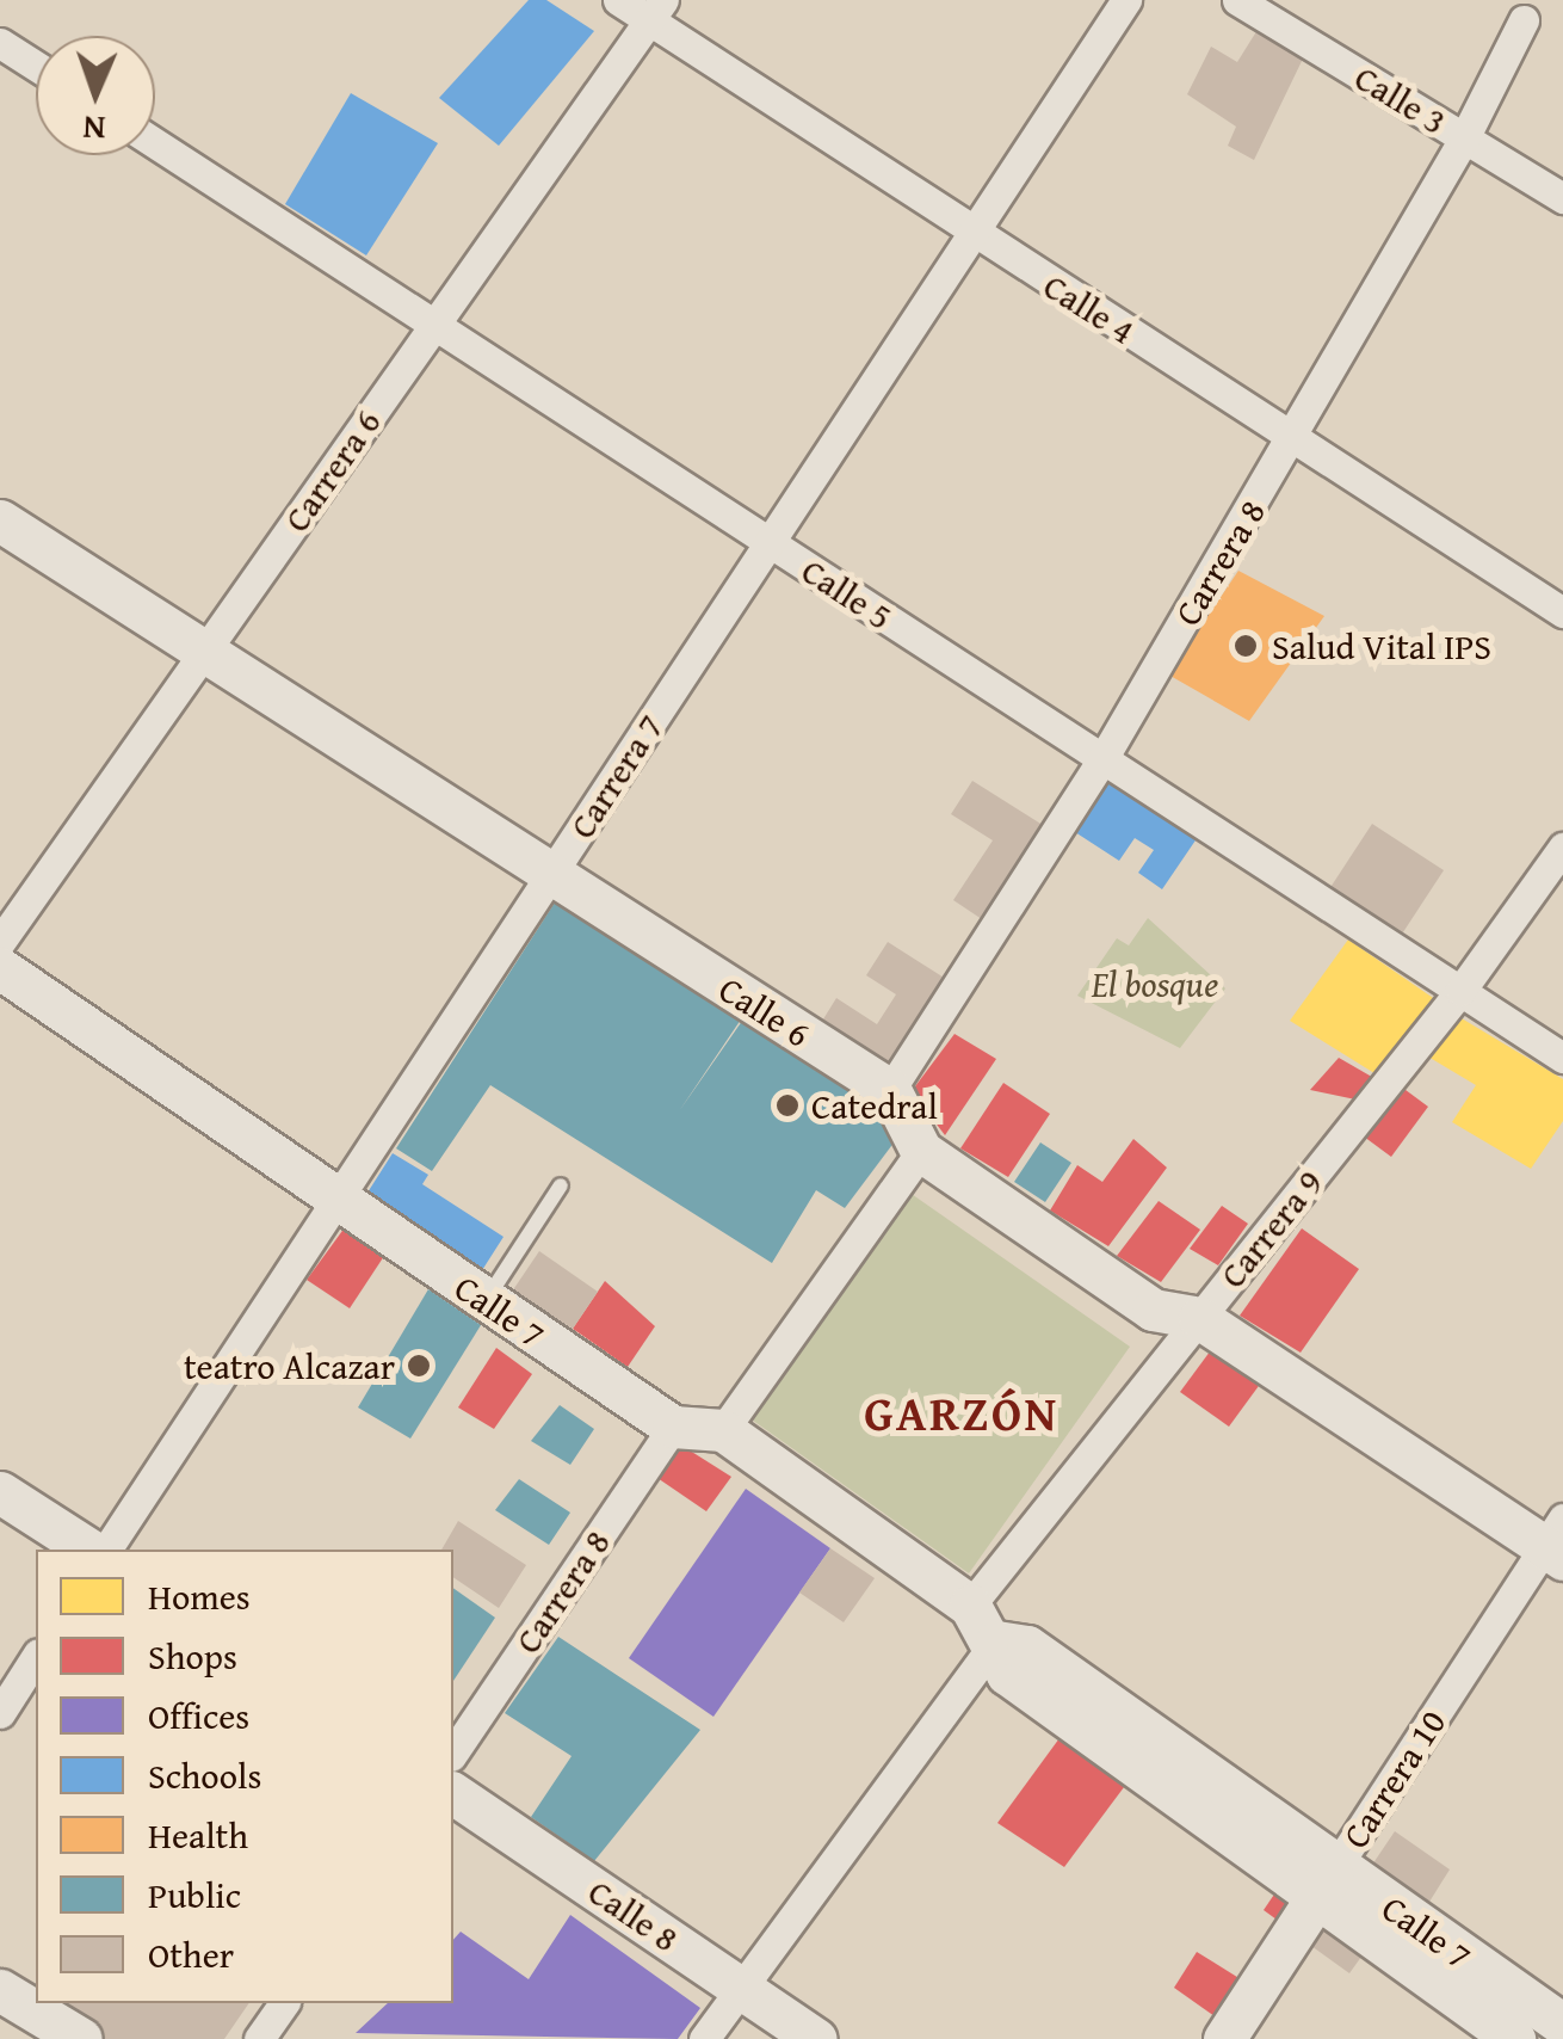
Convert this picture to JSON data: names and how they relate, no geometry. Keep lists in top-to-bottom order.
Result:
{
  "streets": {
    "street": [
      "Calle 3",
      "Calle 4",
      "Carrera 6",
      "Carrera 8",
      "Calle 5",
      "Carrera 7",
      "Calle 6",
      "Carrera 9",
      "Calle 7",
      "Carrera 10",
      "Calle 8"
    ]
  },
  "crossings": [
    ["Calle 3", "Carrera 8"],
    ["Calle 4", "Carrera 6"],
    ["Calle 4", "Carrera 8"],
    ["Calle 4", "Carrera 7"],
    ["Carrera 6", "Calle 5"],
    ["Carrera 6", "Calle 6"],
    ["Carrera 8", "Calle 5"],
    ["Carrera 8", "Calle 6"],
    ["Carrera 8", "Calle 7"],
    ["Calle 5", "Carrera 7"],
    ["Calle 5", "Carrera 9"],
    ["Carrera 7", "Calle 6"],
    ["Carrera 7", "Calle 7"],
    ["Calle 7", "Carrera 10"]
  ],
  "districts": ["GARZÓN"],
  "parks": ["El bosque"],
  "places": ["Salud Vital IPS", "Catedral", "teatro Alcazar"],
  "legend": [
    "Homes",
    "Shops",
    "Offices",
    "Schools",
    "Health",
    "Public",
    "Other"
  ],
  "north": "bottom"
}
